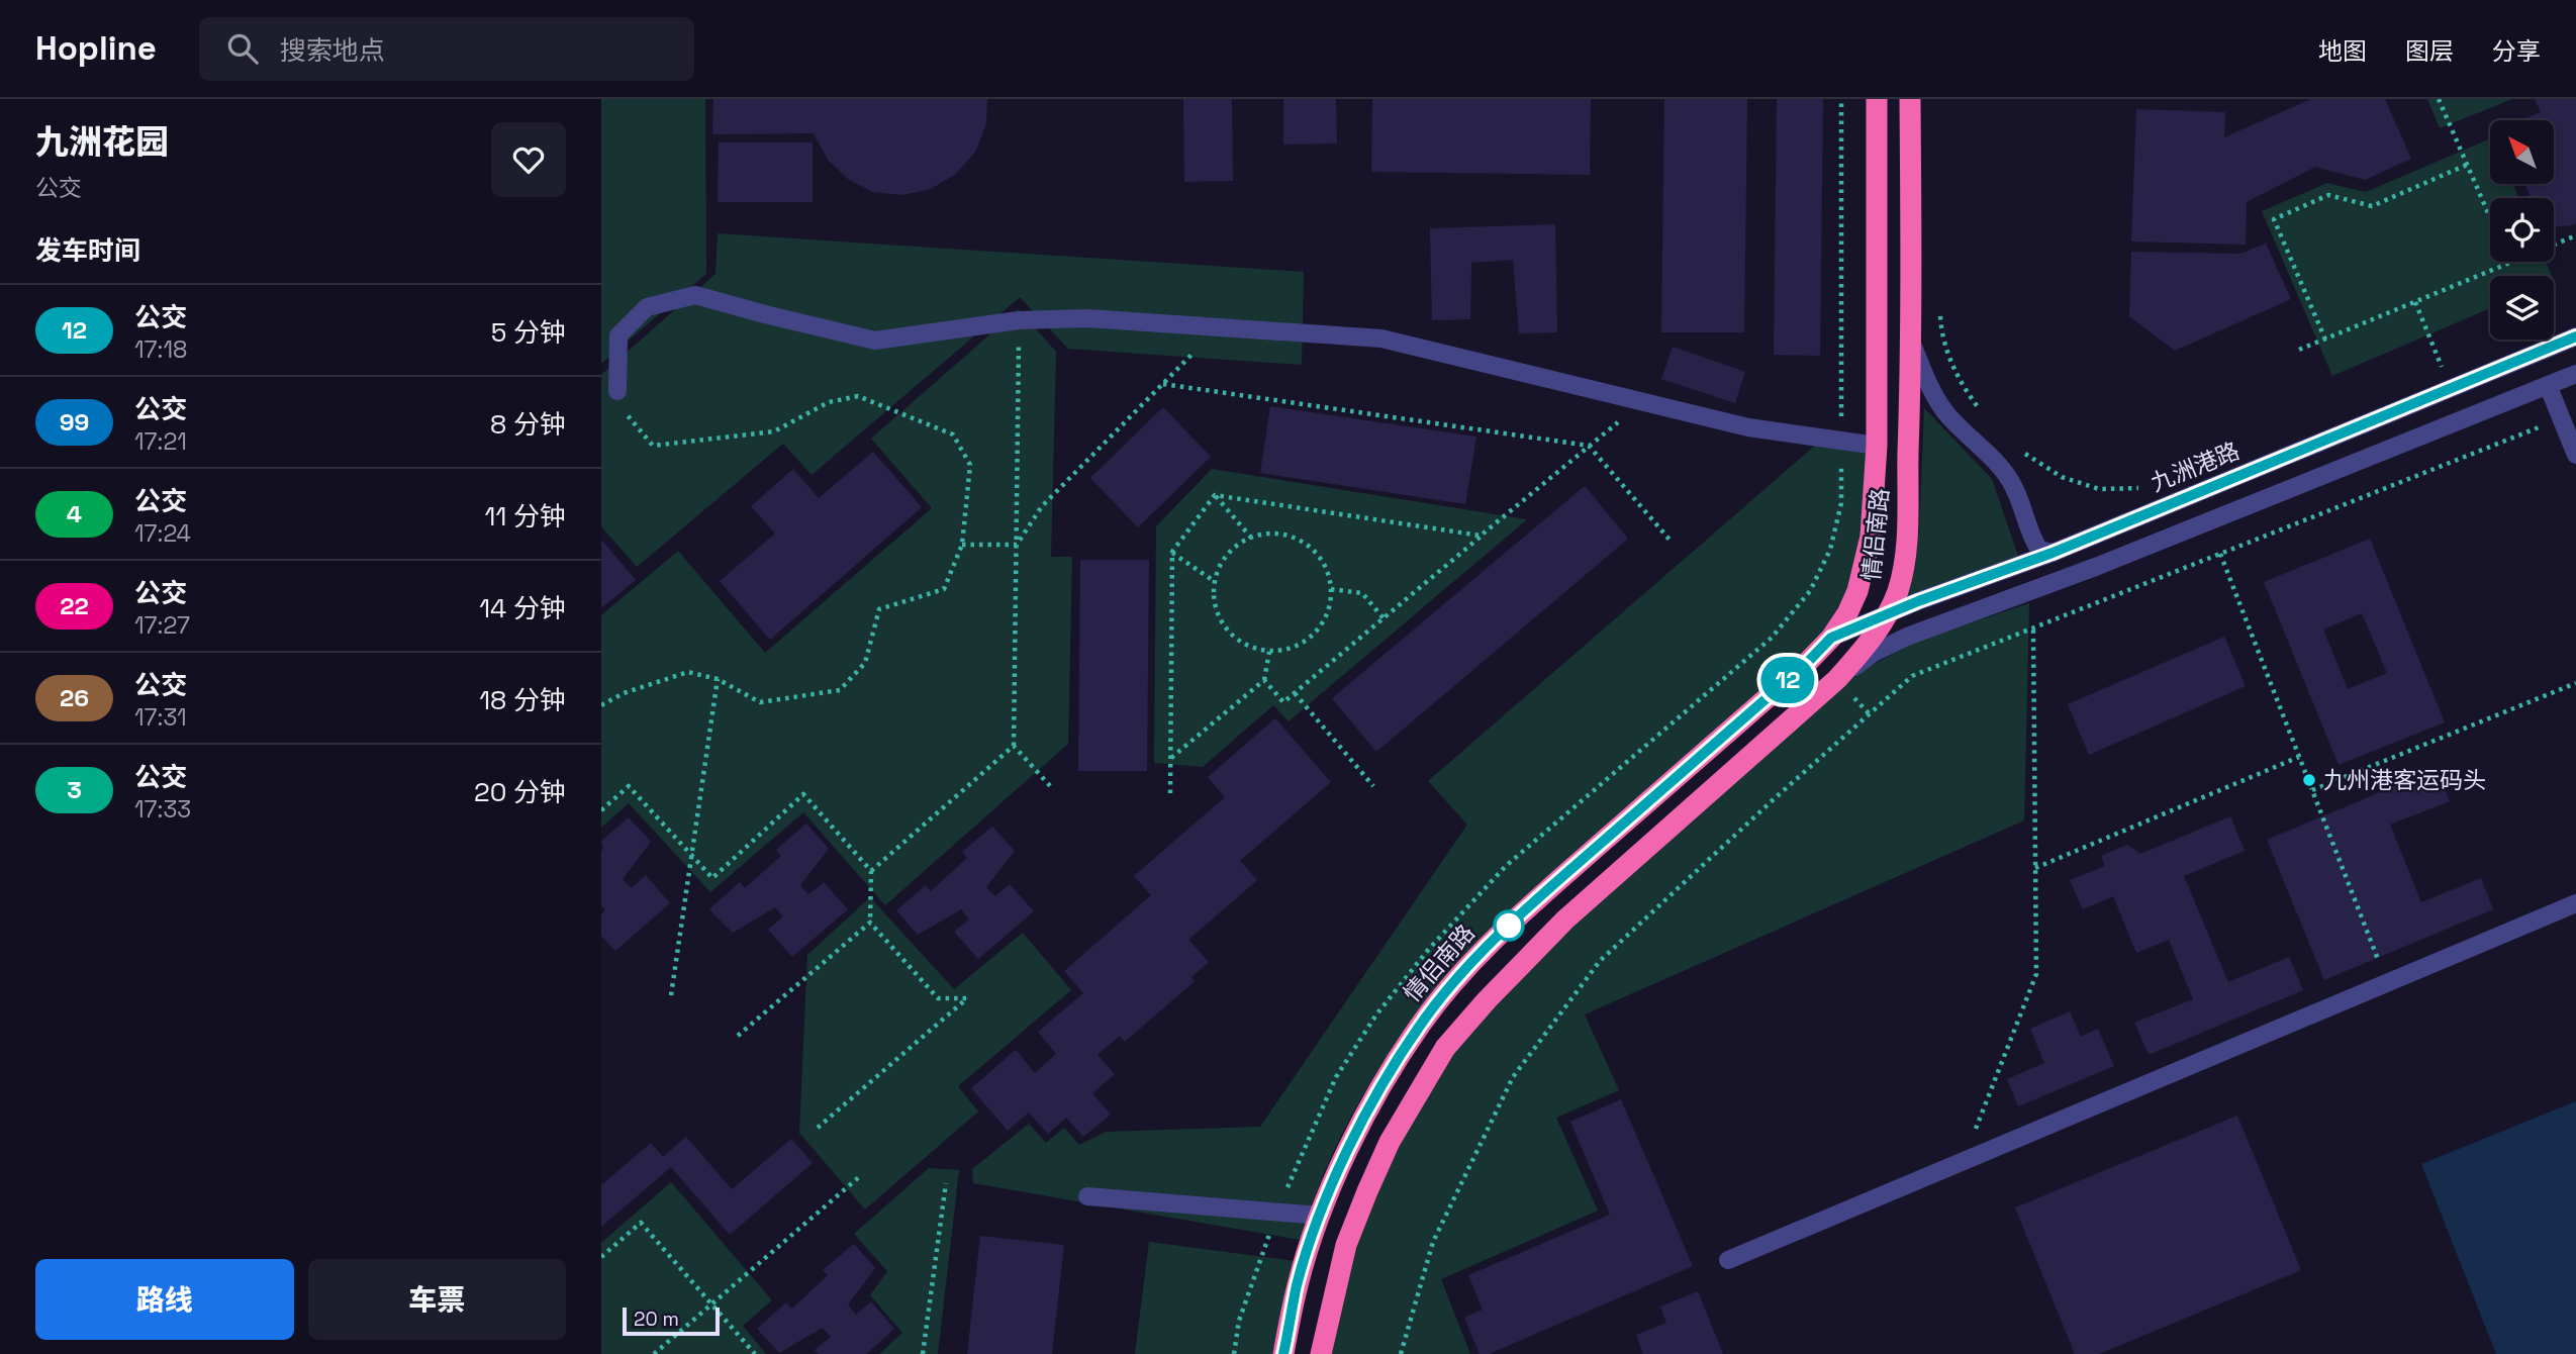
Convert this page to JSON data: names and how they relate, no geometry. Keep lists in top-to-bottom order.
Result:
{
  "streets": {
    "highway": ["情侣南路"],
    "street": ["九洲港路"]
  },
  "crossings": [
    ["九洲港路", "情侣南路"]
  ],
  "places": ["九州港客运码头"],
  "lines": ["bus line 12"],
  "scale_bar": "20 m",
  "north": "top left",
  "page": {
    "header": "Hopline",
    "search": "搜索地点",
    "nav": ["地图", "图层", "分享"],
    "heading": [
      ["九洲花园", "公交"],
      "发车时间"
    ],
    "on_map": "12",
    "list": [
      {
        "mark": "12",
        "name": "公交",
        "note": "17:18",
        "value": "5 分钟"
      },
      {
        "mark": "99",
        "name": "公交",
        "note": "17:21",
        "value": "8 分钟"
      },
      {
        "mark": "4",
        "name": "公交",
        "note": "17:24",
        "value": "11 分钟"
      },
      {
        "mark": "22",
        "name": "公交",
        "note": "17:27",
        "value": "14 分钟"
      },
      {
        "mark": "26",
        "name": "公交",
        "note": "17:31",
        "value": "18 分钟"
      },
      {
        "mark": "3",
        "name": "公交",
        "note": "17:33",
        "value": "20 分钟"
      }
    ],
    "buttons": ["路线", "车票"],
    "scale": "20 m"
  }
}
